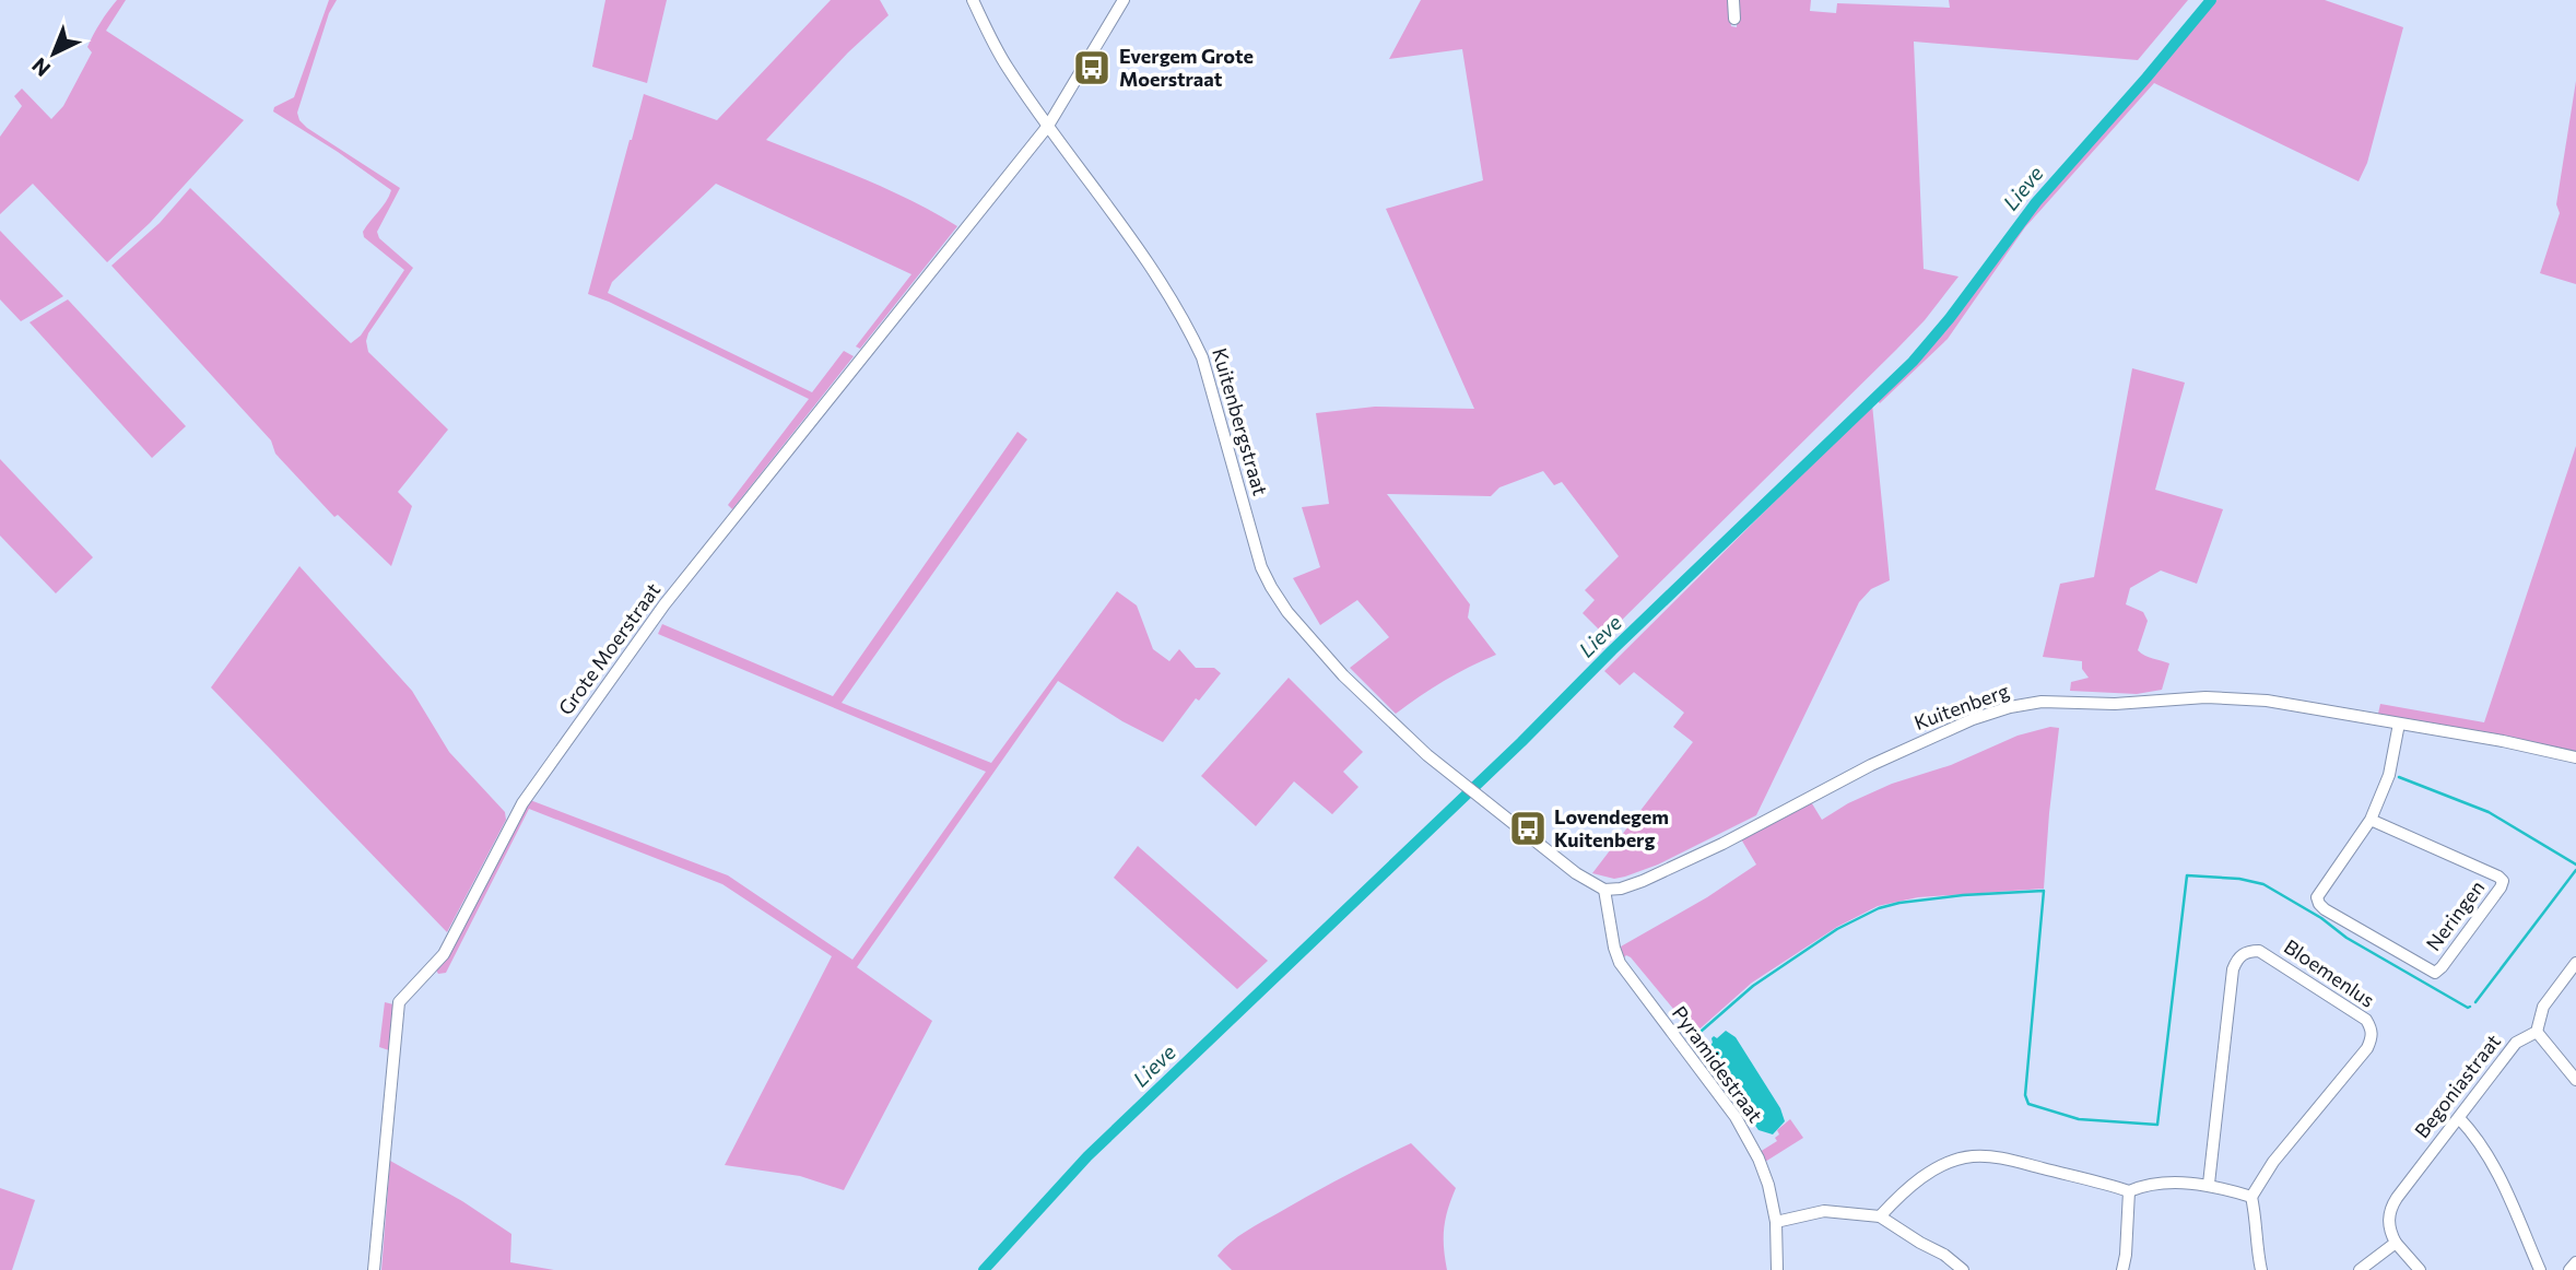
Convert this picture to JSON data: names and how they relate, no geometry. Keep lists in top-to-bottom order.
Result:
{
  "streets": {
    "street": [
      "Kuitenbergstraat",
      "Grote Moerstraat",
      "Kuitenberg",
      "Neringen",
      "Bloemenlus",
      "Pyramidestraat",
      "Begoniastraat"
    ]
  },
  "crossings": [
    ["Kuitenbergstraat", "Grote Moerstraat"],
    ["Kuitenbergstraat", "Kuitenberg"],
    ["Kuitenbergstraat", "Pyramidestraat"],
    ["Kuitenberg", "Neringen"],
    ["Kuitenberg", "Pyramidestraat"]
  ],
  "water": ["Lieve"],
  "places": {
    "bus stop": ["Evergem Grote Moerstraat", "Lovendegem Kuitenberg"]
  },
  "north": "bottom left"
}
